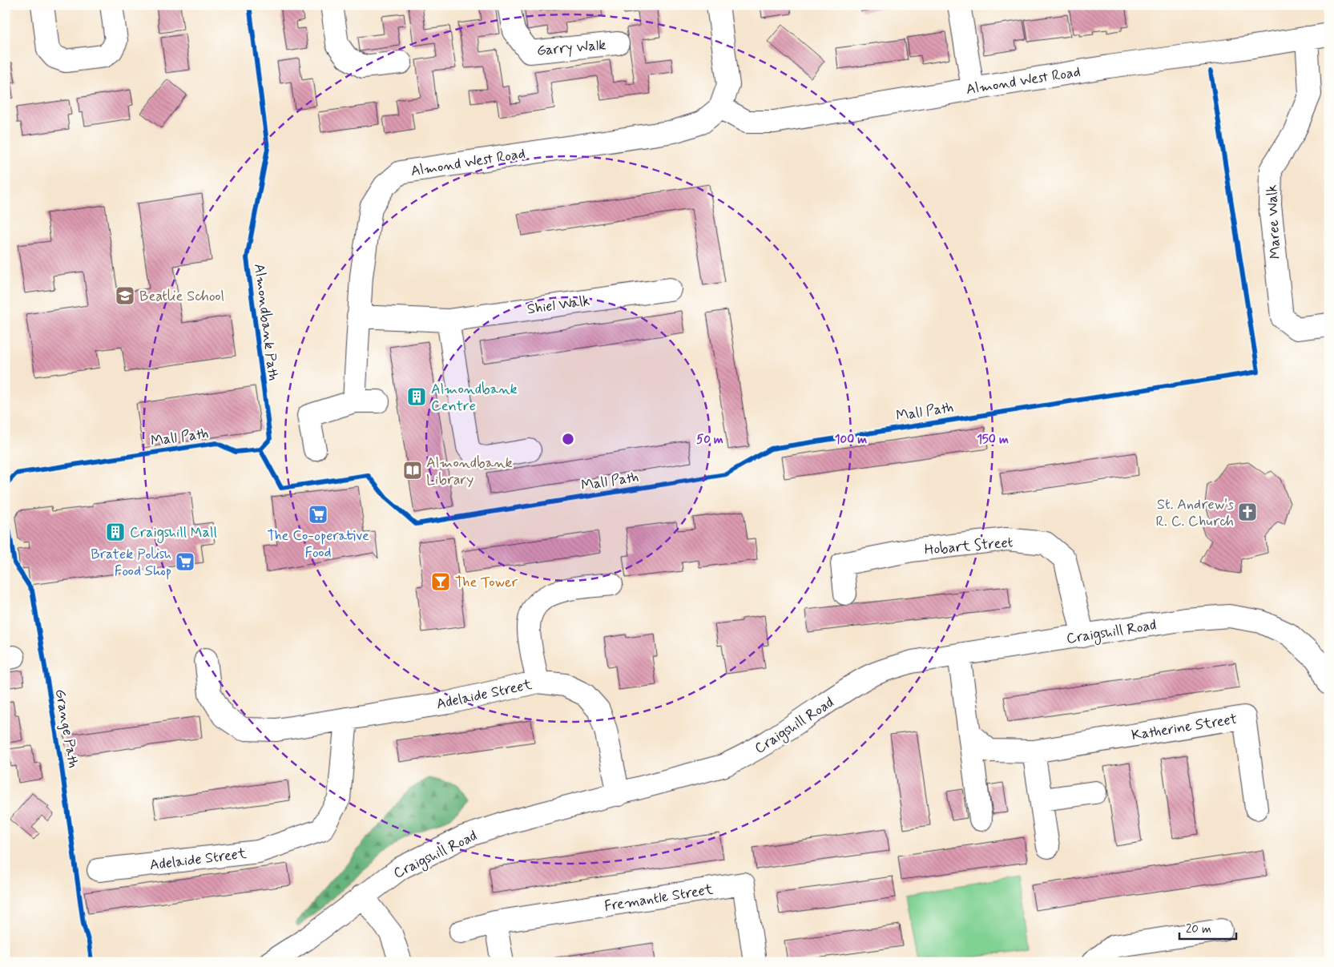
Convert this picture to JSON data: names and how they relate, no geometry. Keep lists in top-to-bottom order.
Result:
{
  "streets": {
    "street": [
      "Garry Walk",
      "Almond West Road",
      "Maree Walk",
      "Shiel Walk",
      "Hobart Street",
      "Craigshill Road",
      "Adelaide Street",
      "Katherine Street",
      "Fremantle Street"
    ],
    "cycle path": ["Almondbank Path", "Mall Path", "Grange Path"]
  },
  "crossings": [
    ["Almond West Road", "Maree Walk"],
    ["Almond West Road", "Shiel Walk"],
    ["Hobart Street", "Craigshill Road"],
    ["Craigshill Road", "Adelaide Street"]
  ],
  "places": {
    "school or university": ["Beatlie School"],
    "building": ["Almondbank Centre", "Craigshill Mall"],
    "library": ["Almondbank Library"],
    "church": ["St. Andrew's R. C. Church"],
    "supermarket": ["The Co-operative Food", "Bratek Polish Food Shop"],
    "bar": ["The Tower"]
  },
  "scale_bar": "20 m",
  "rings": ["50 m", "100 m", "150 m"]
}
